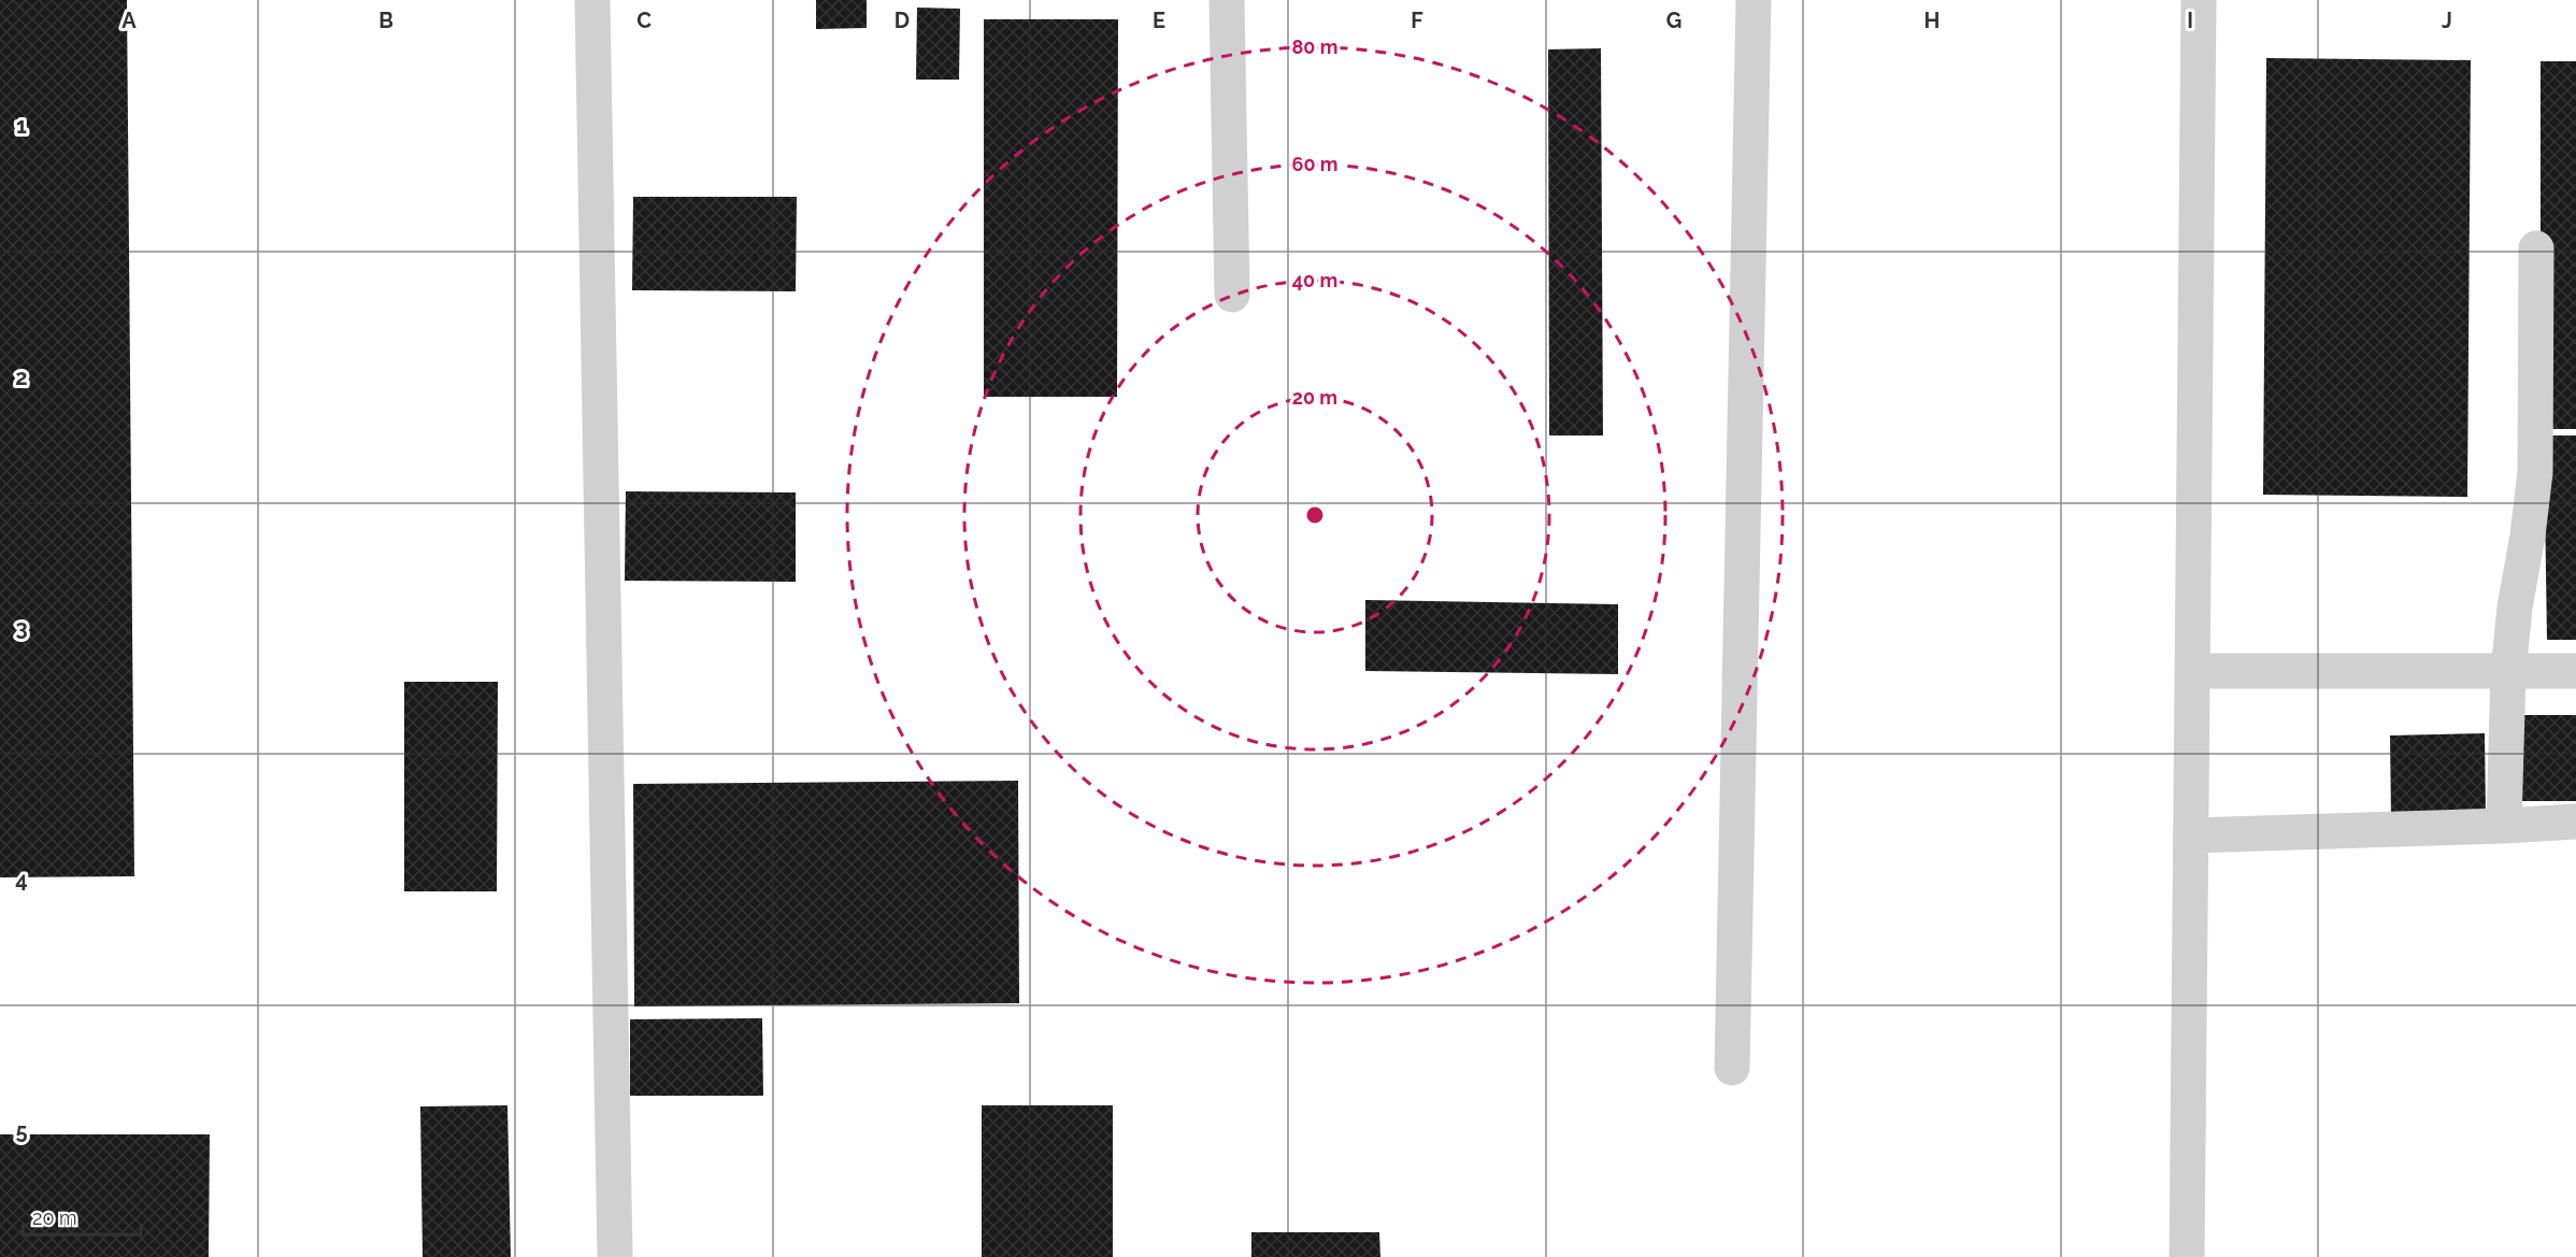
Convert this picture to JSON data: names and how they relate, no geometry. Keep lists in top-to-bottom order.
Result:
{
  "scale_bar": "20 m",
  "grid": {
    "columns": [
      "A",
      "B",
      "C",
      "D",
      "E",
      "F",
      "G",
      "H",
      "I",
      "J"
    ],
    "rows": [
      "1",
      "2",
      "3",
      "4",
      "5"
    ]
  },
  "rings": [
    "80 m",
    "60 m",
    "40 m",
    "20 m"
  ]
}
